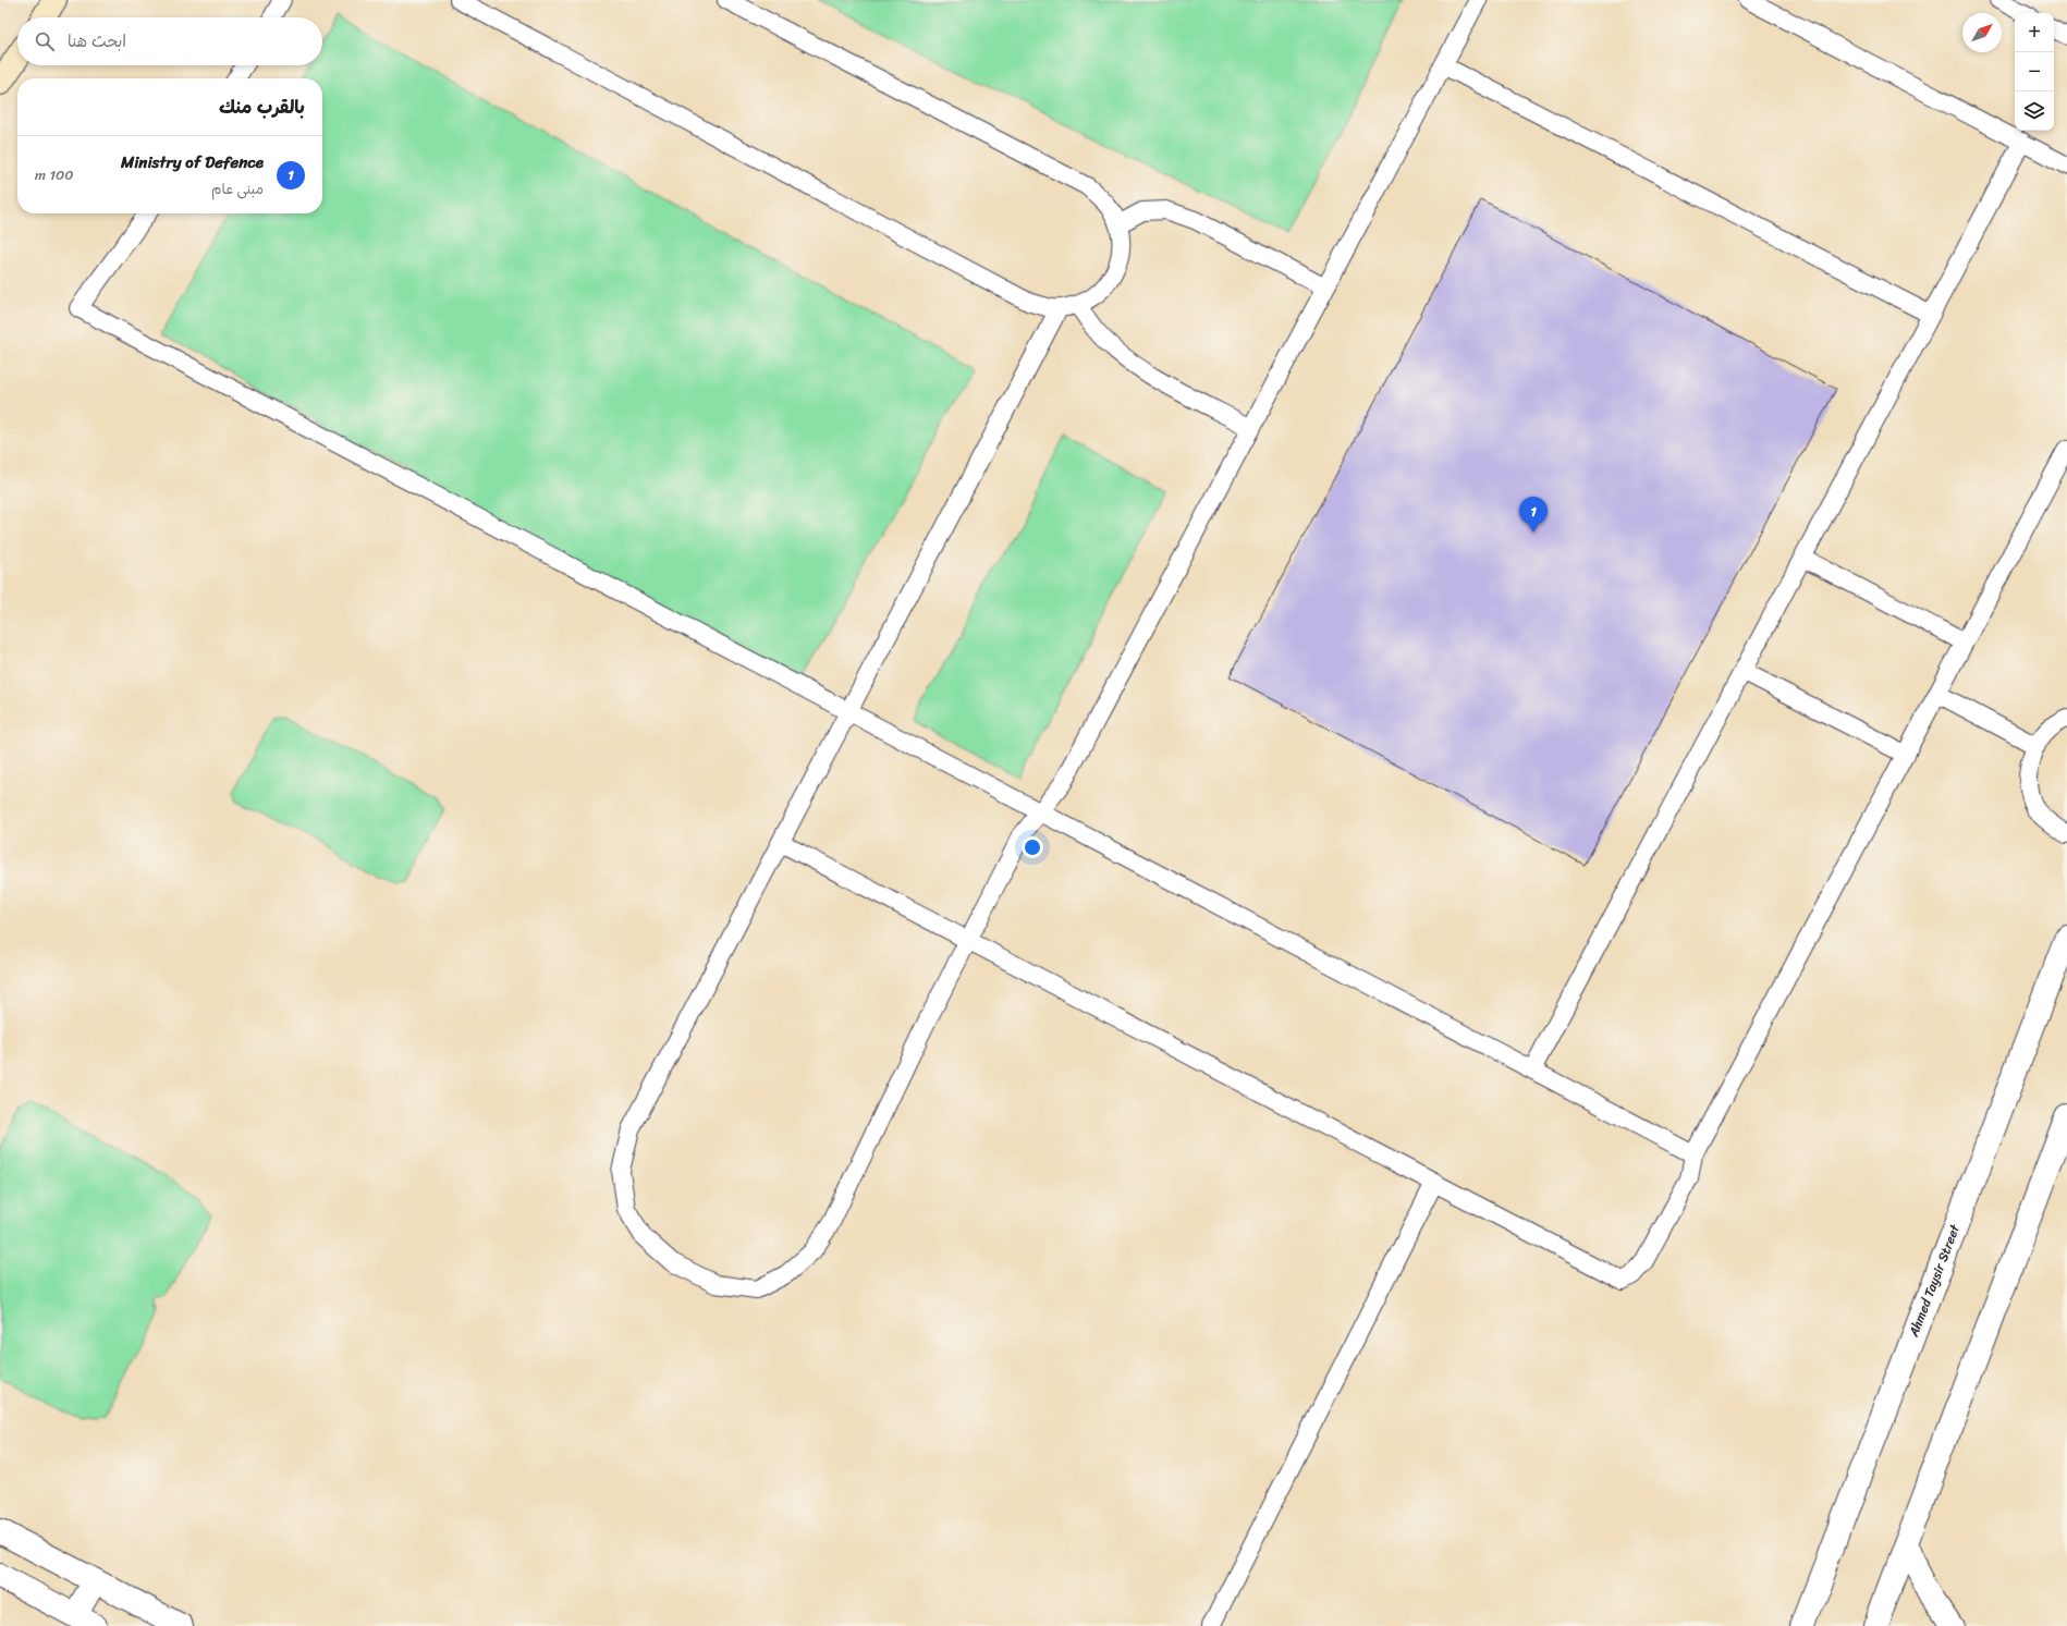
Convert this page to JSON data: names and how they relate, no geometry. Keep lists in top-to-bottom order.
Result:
{
  "streets": {
    "street": ["Ahmed Taysir Street"]
  },
  "north": "top right",
  "page": {
    "map_buttons": ["+", "−"],
    "search": "ابحث هنا",
    "heading": "بالقرب منك",
    "list": [
      {
        "mark": "1",
        "name": "Ministry of Defence",
        "note": "مبنى عام",
        "value": "100 m"
      }
    ],
    "pins": "1"
  }
}
